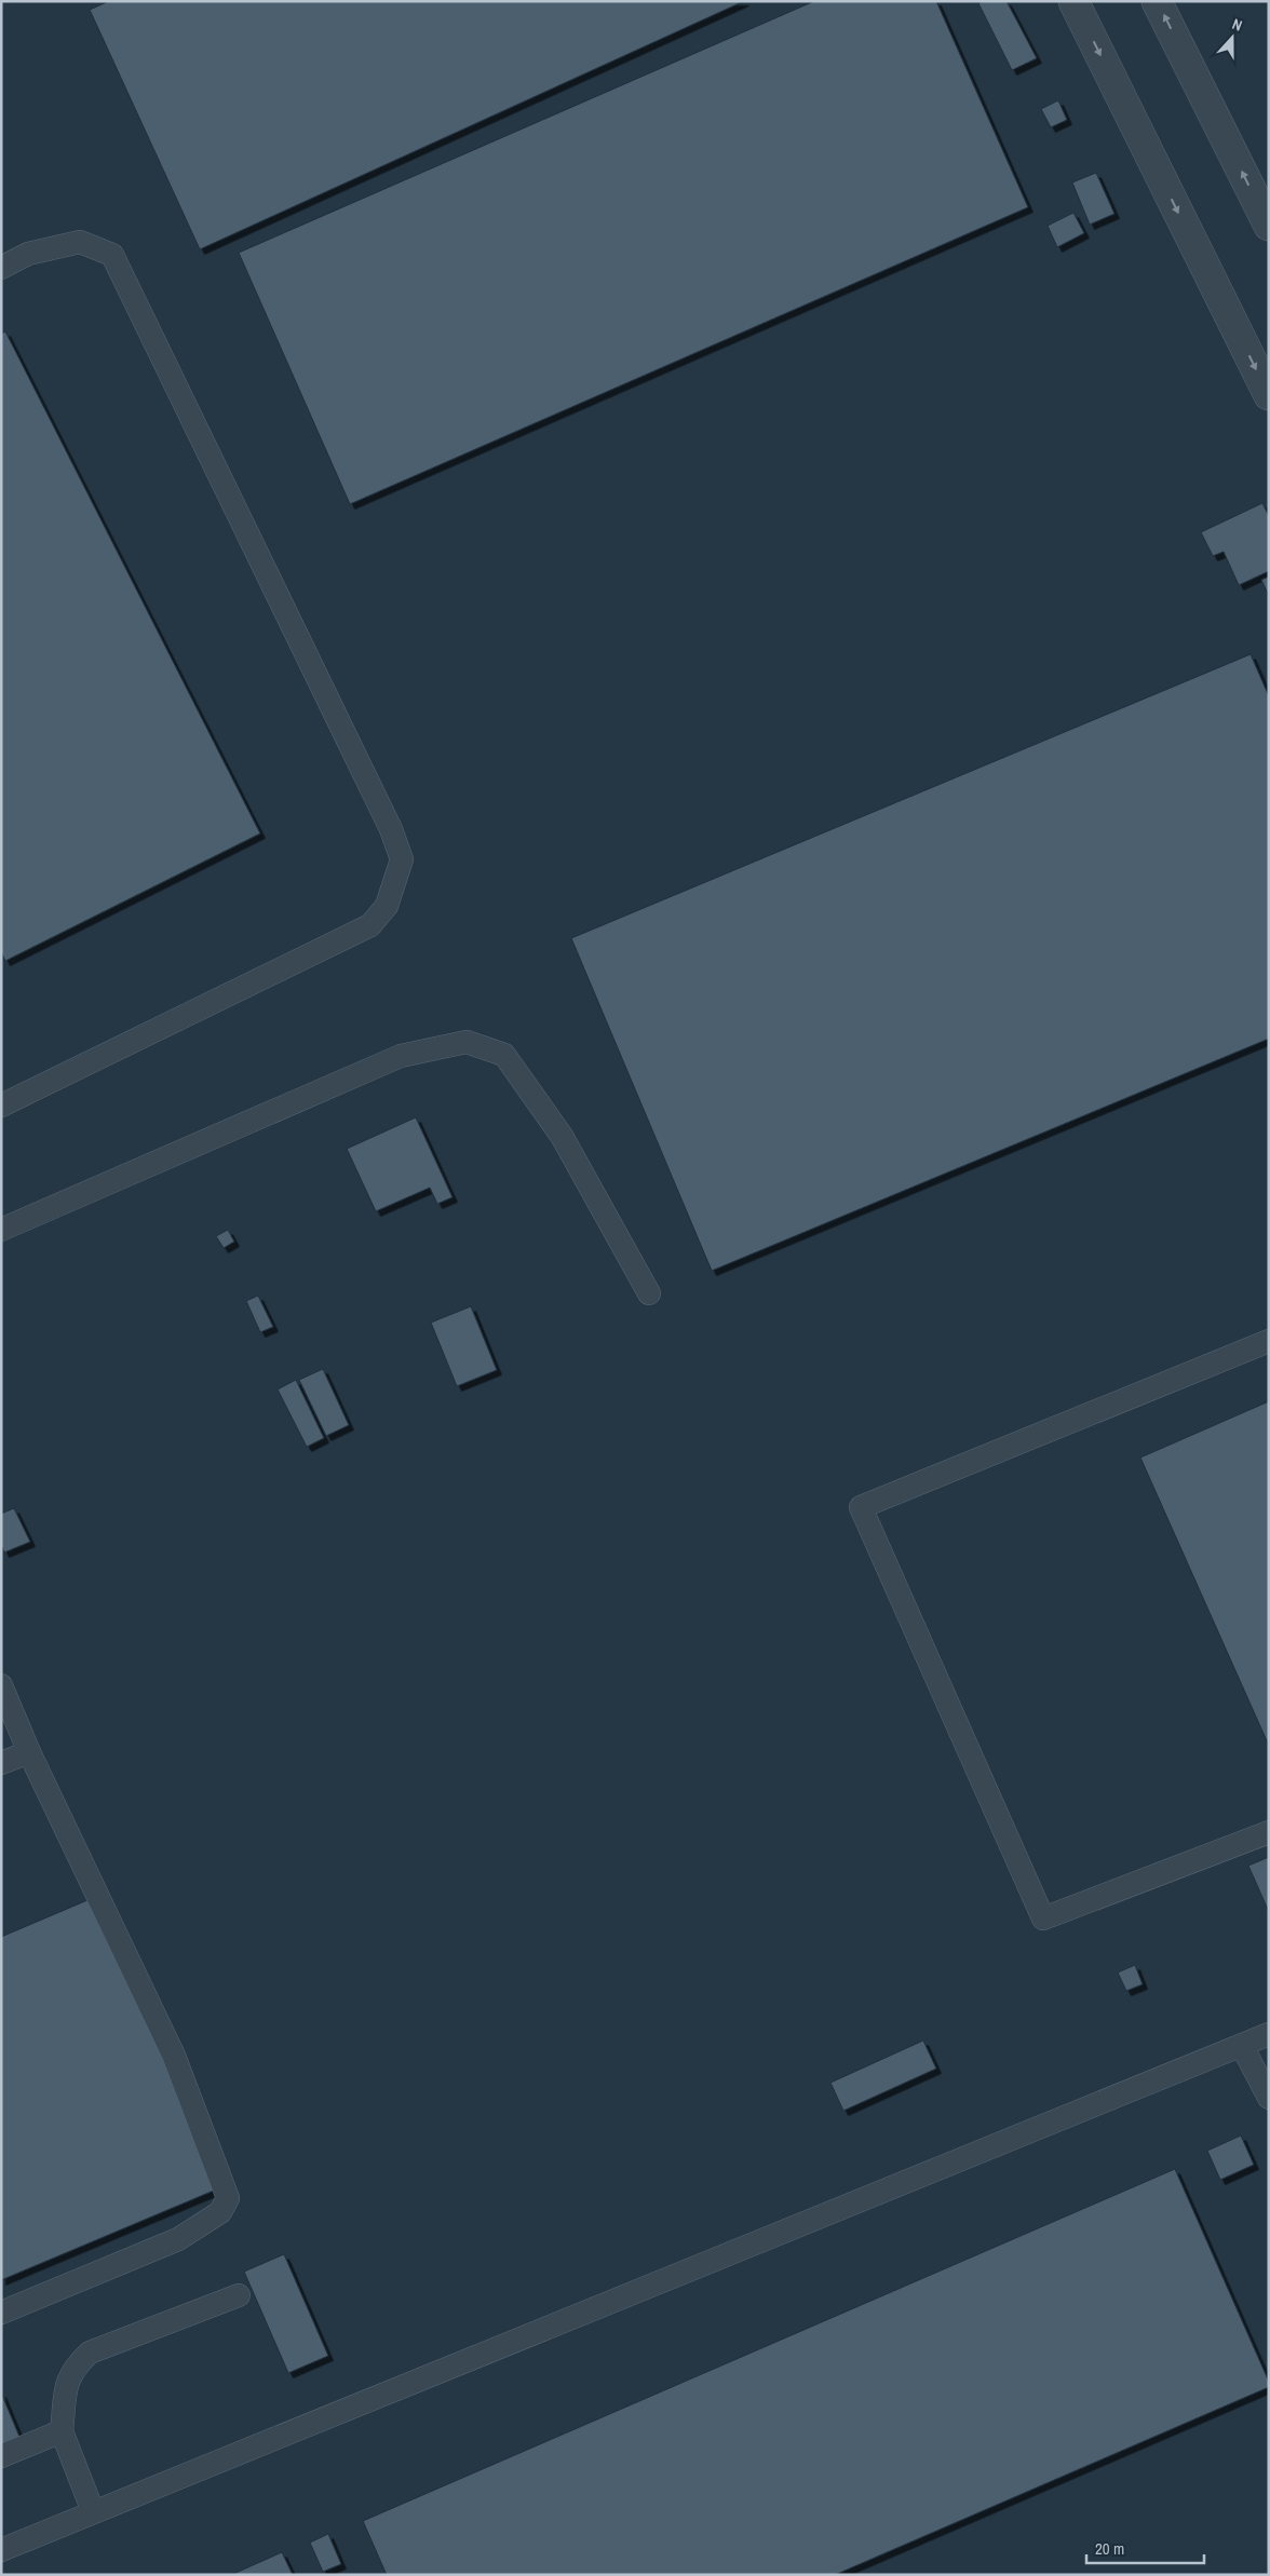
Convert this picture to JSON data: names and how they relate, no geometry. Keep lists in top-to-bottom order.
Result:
{
  "scale_bar": "20 m",
  "north": "top"
}
